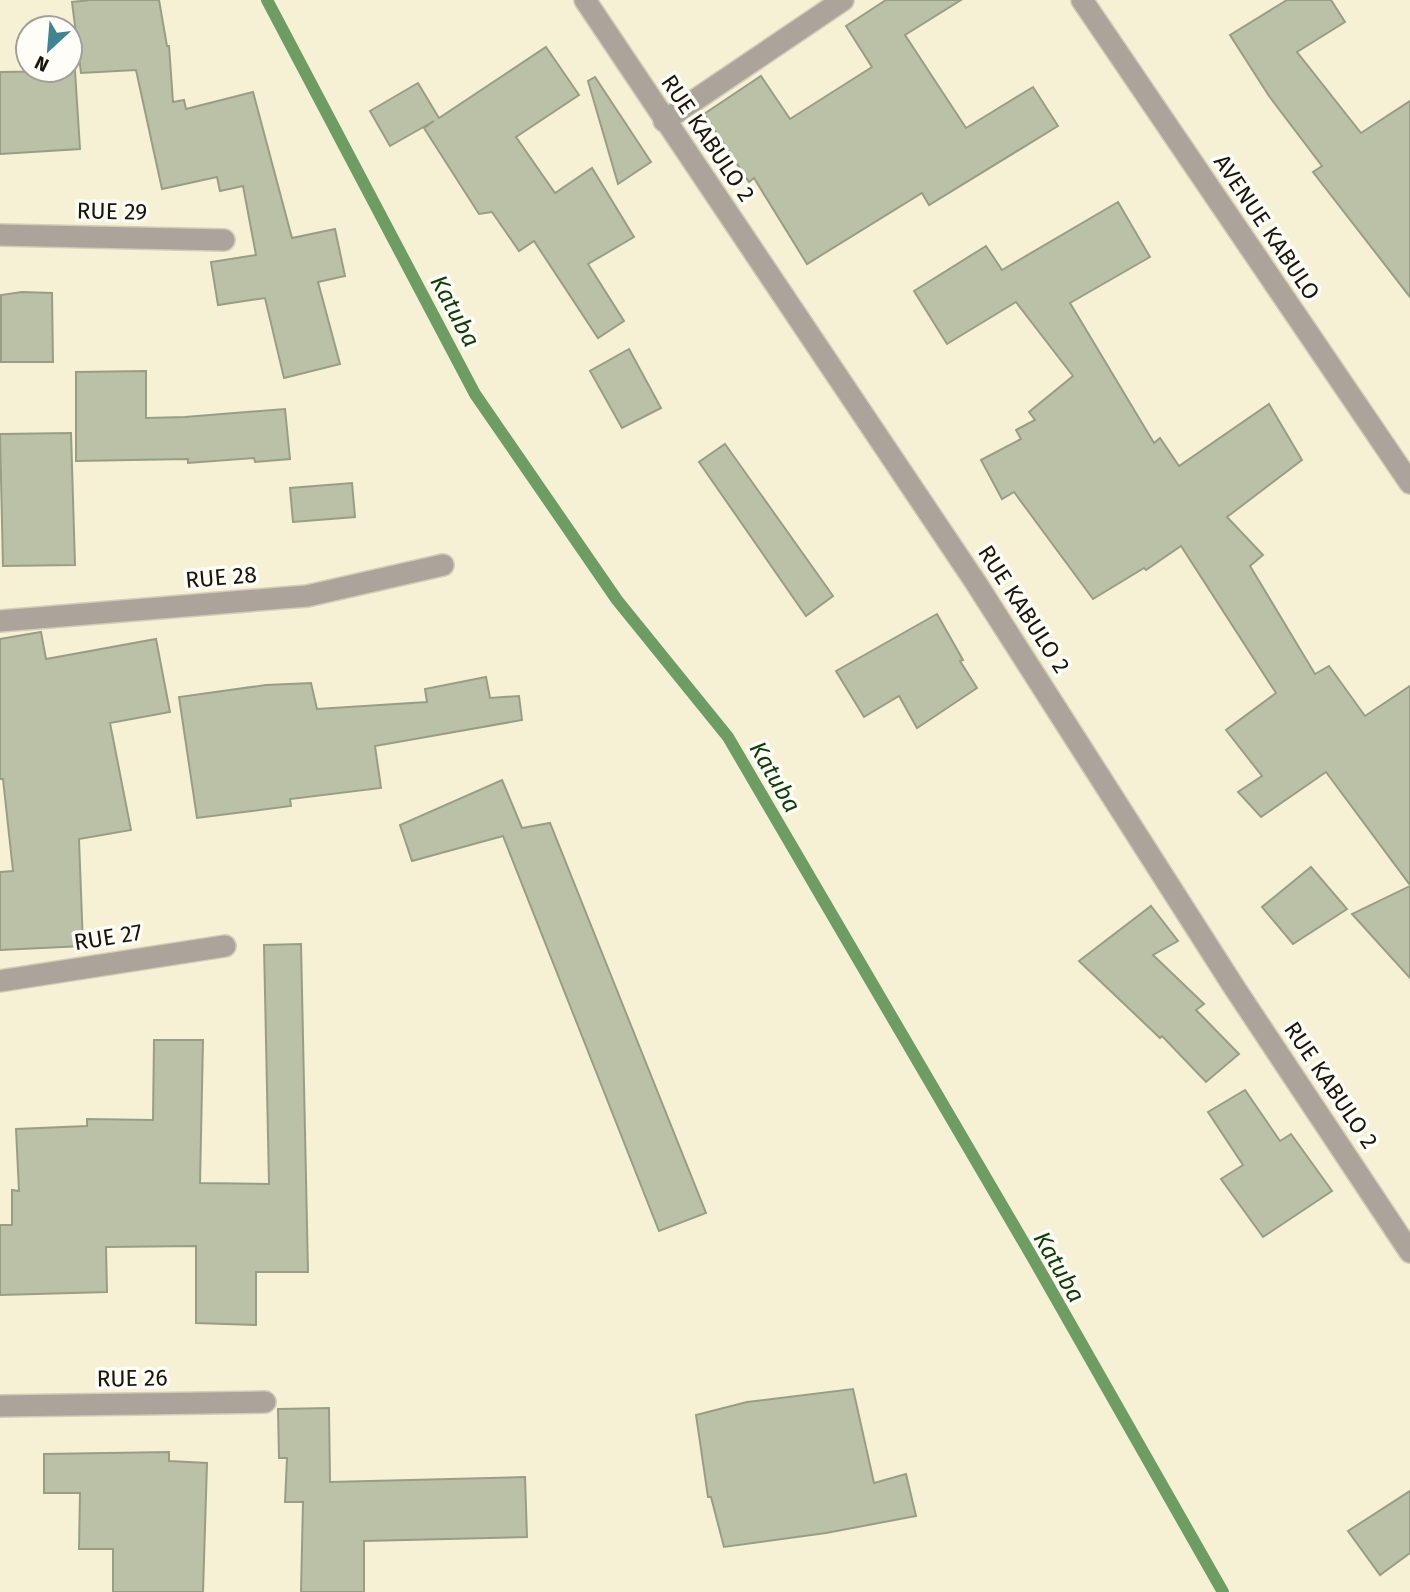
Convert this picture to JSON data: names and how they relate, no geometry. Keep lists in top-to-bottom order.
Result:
{
  "streets": {
    "street": [
      "RUE KABULO 2",
      "RUE 29",
      "AVENUE KABULO",
      "RUE 28",
      "RUE 27",
      "RUE 26"
    ]
  },
  "water": ["Katuba"],
  "north": "bottom left"
}
